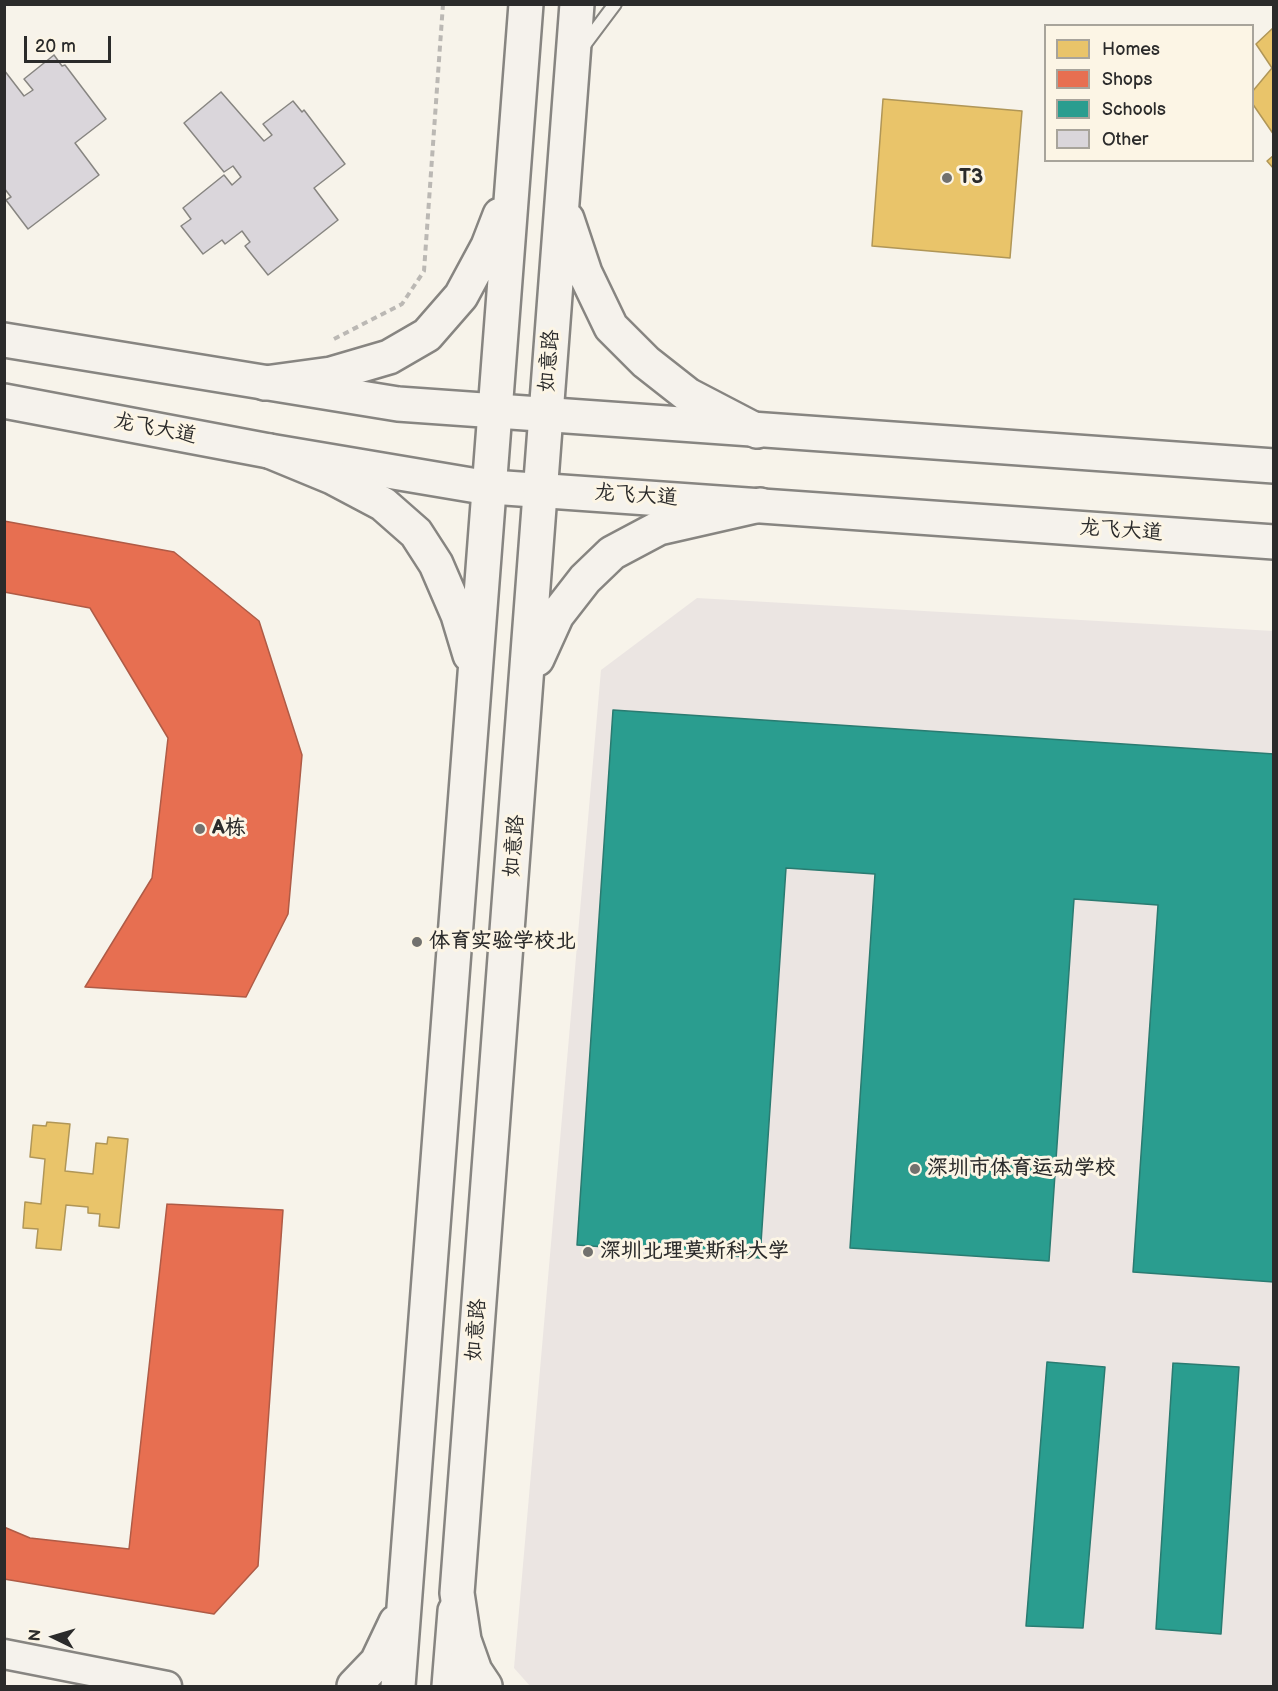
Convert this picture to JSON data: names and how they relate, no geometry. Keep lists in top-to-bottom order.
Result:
{
  "streets": {
    "main road": ["如意路", "龙飞大道"]
  },
  "crossings": [
    ["如意路", "龙飞大道"]
  ],
  "places": [
    "T3",
    "A栋",
    "体育实验学校北",
    "深圳市体育运动学校",
    "深圳北理莫斯科大学"
  ],
  "legend": [
    "Homes",
    "Shops",
    "Schools",
    "Other"
  ],
  "scale_bar": "20 m",
  "north": "left"
}
